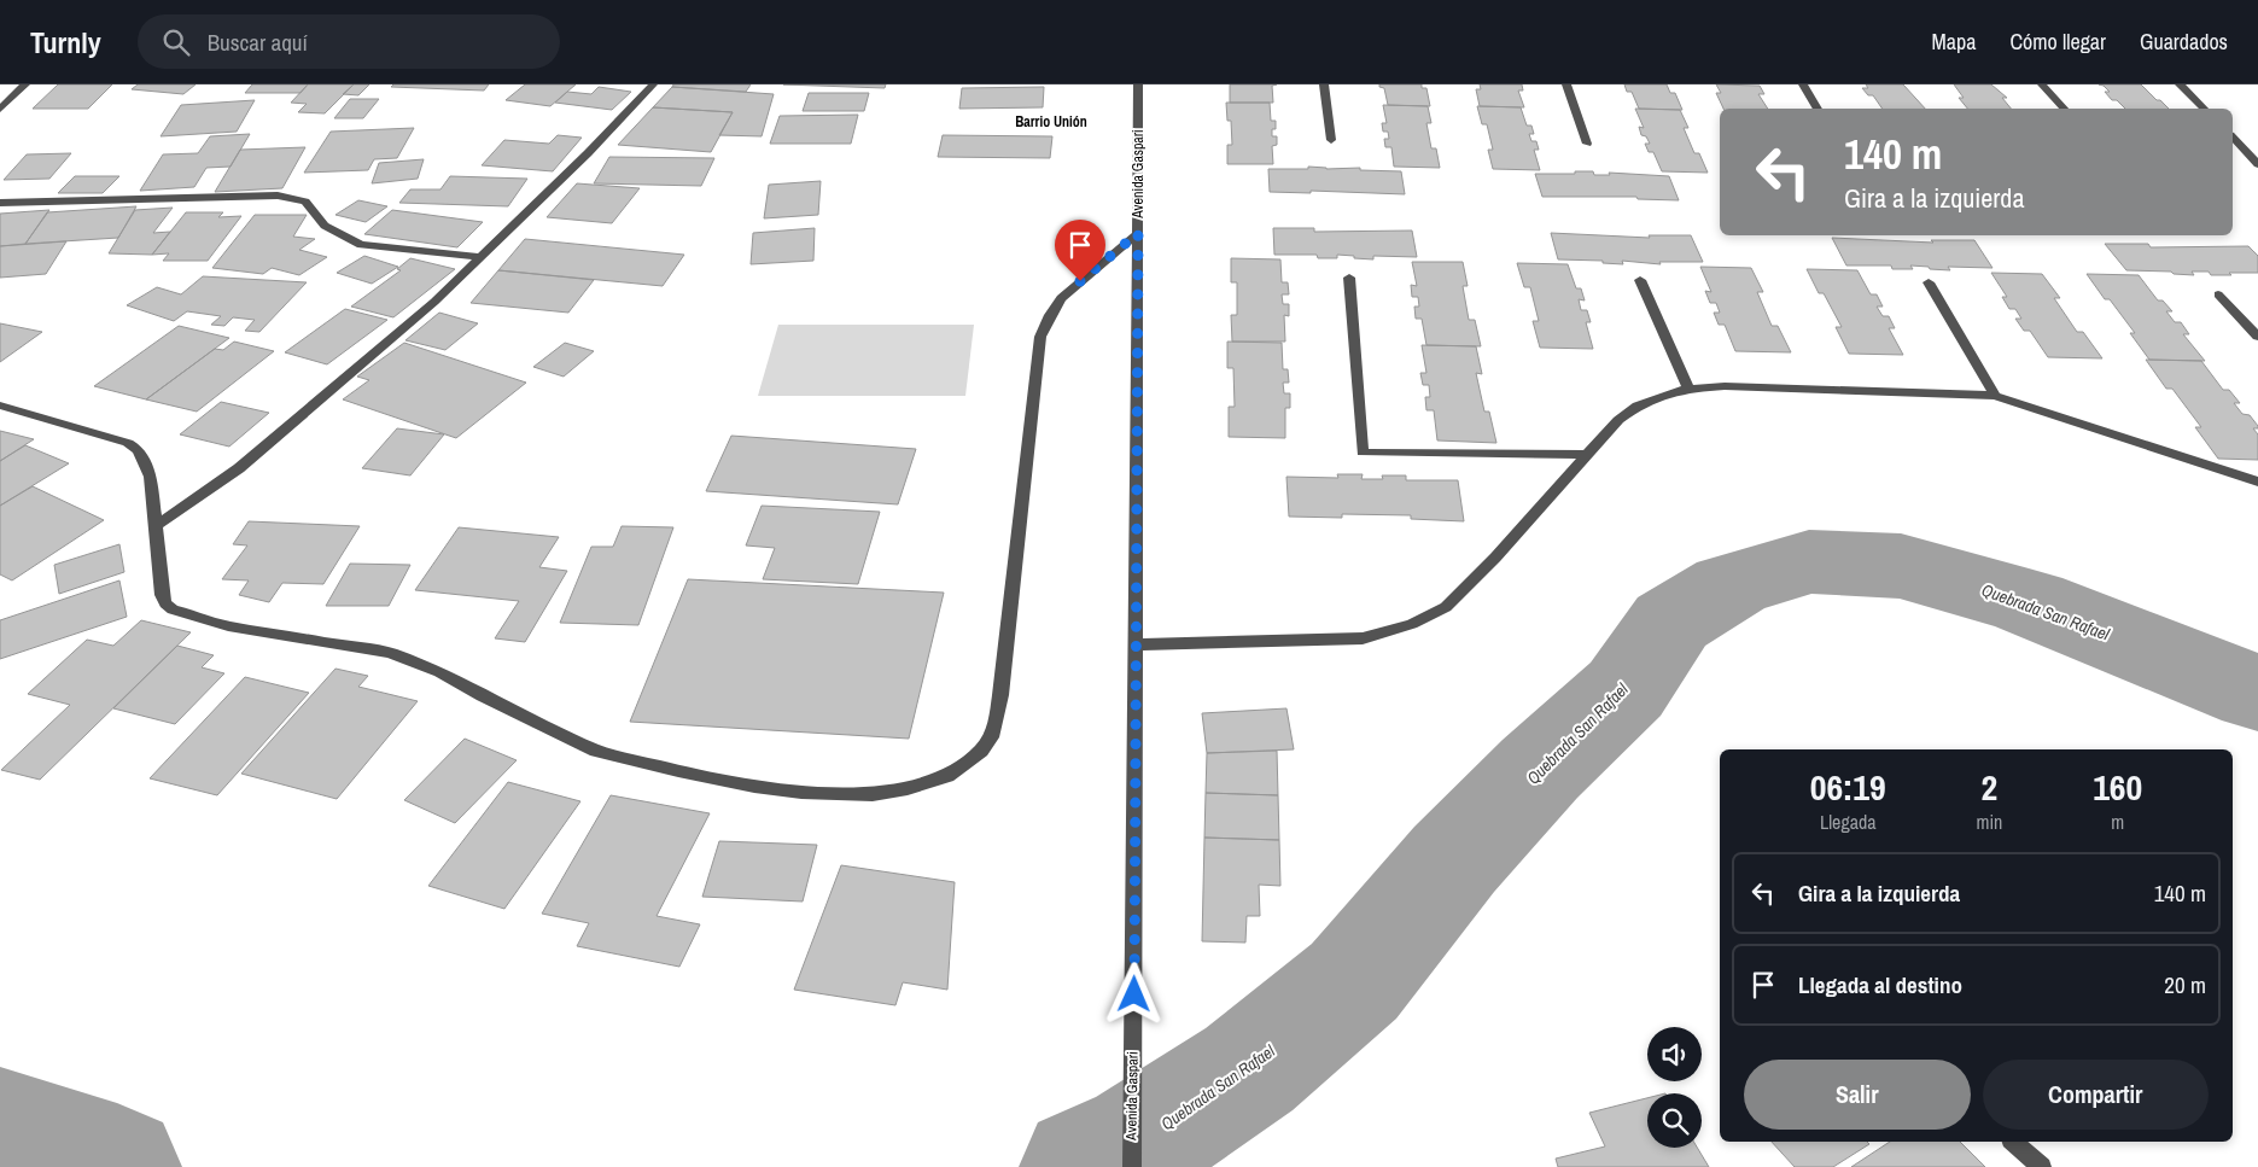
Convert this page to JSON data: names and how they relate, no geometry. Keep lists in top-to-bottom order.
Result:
{
  "streets": {
    "street": ["Avenida Gaspari"]
  },
  "districts": ["Barrio Unión"],
  "water": ["Quebrada San Rafael"],
  "page": {
    "header": "Turnly",
    "search": "Buscar aquí",
    "nav": ["Mapa", "Cómo llegar", "Guardados"],
    "turn": ["140 m", "Gira a la izquierda"],
    "eta": [
      "06:19",
      "Llegada",
      "2",
      "min",
      "160",
      "m"
    ],
    "list": [
      {
        "name": "Gira a la izquierda",
        "value": "140 m"
      },
      {
        "name": "Llegada al destino",
        "value": "20 m"
      }
    ],
    "buttons": ["Salir", "Compartir"]
  }
}
